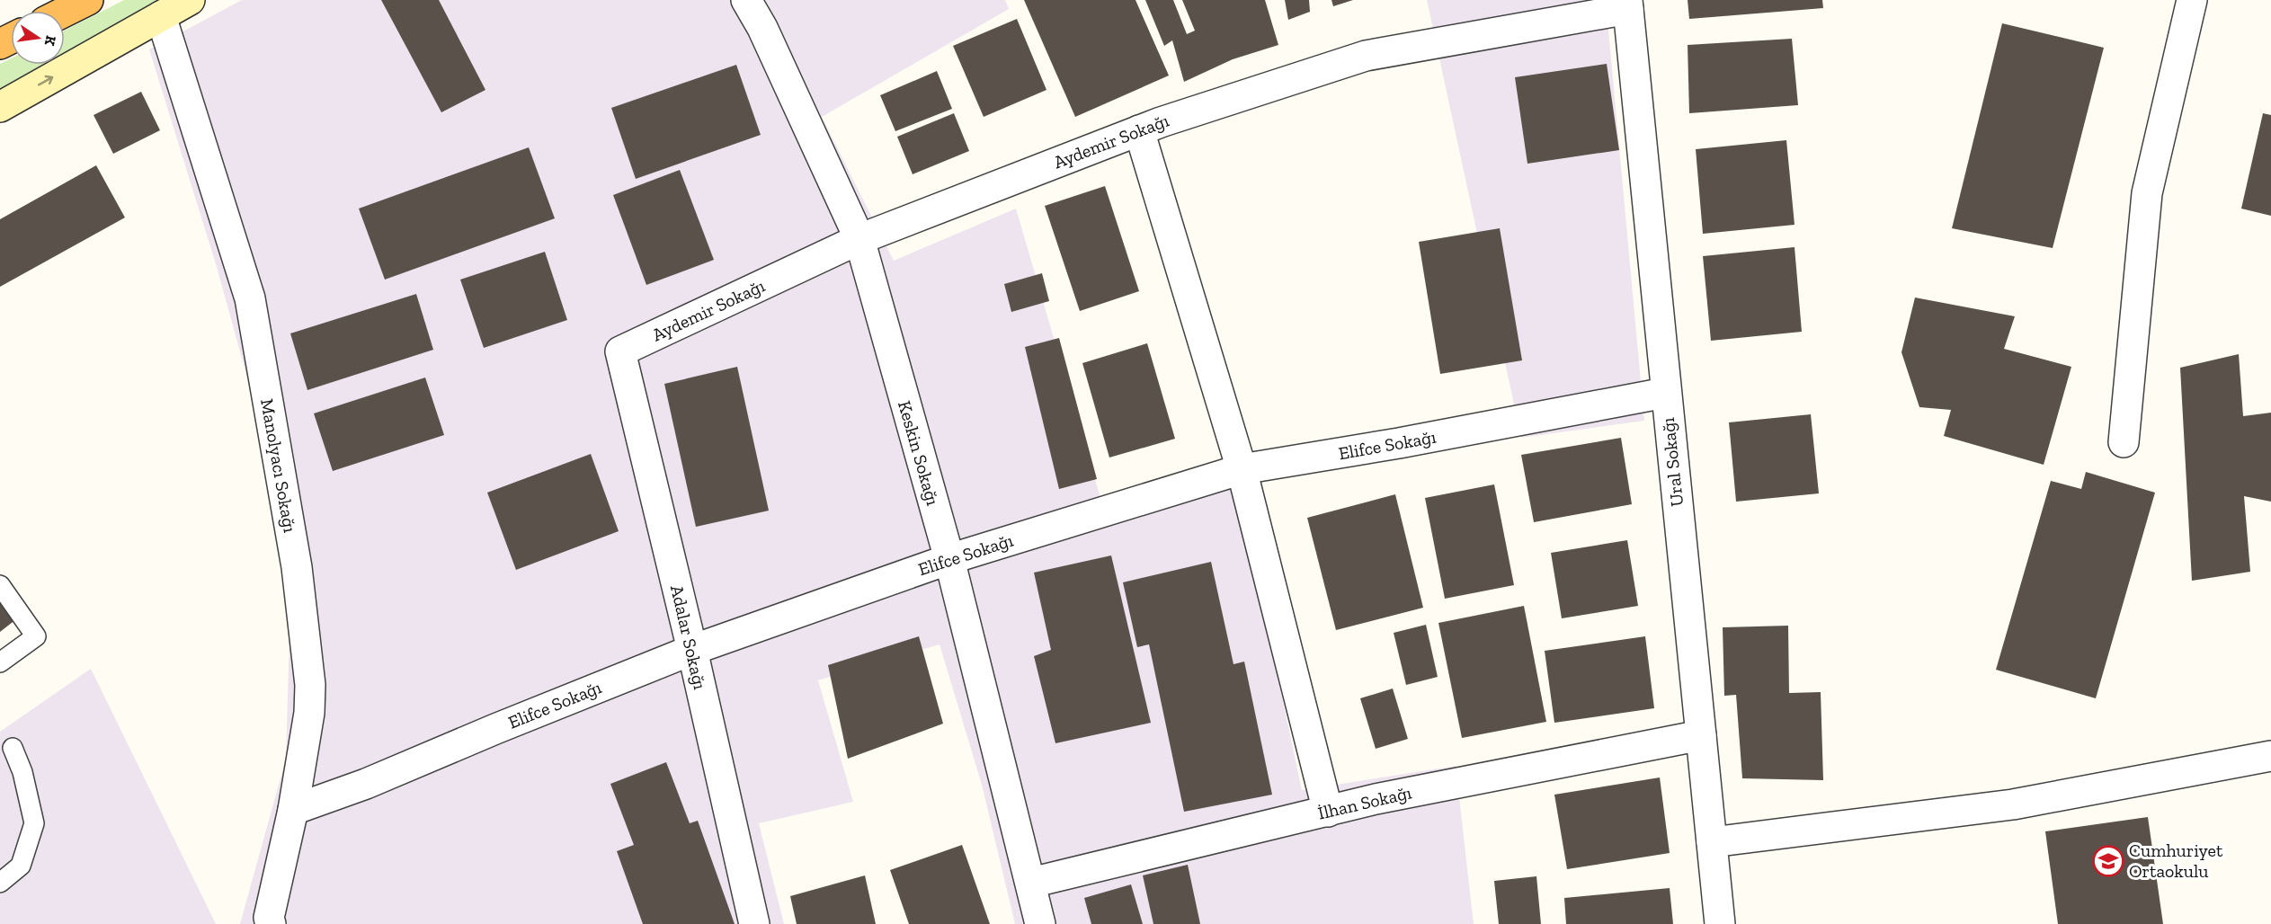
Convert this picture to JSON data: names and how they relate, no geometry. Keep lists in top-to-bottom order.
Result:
{
  "streets": {
    "street": [
      "Aydemir Sokağı",
      "Elifce Sokağı",
      "Keskin Sokağı",
      "Ural Sokağı",
      "Manolyacı Sokağı",
      "Adalar Sokağı",
      "İlhan Sokağı"
    ]
  },
  "crossings": [
    ["Aydemir Sokağı", "Keskin Sokağı"],
    ["Aydemir Sokağı", "Ural Sokağı"],
    ["Aydemir Sokağı", "Adalar Sokağı"],
    ["Elifce Sokağı", "Keskin Sokağı"],
    ["Elifce Sokağı", "Ural Sokağı"],
    ["Elifce Sokağı", "Manolyacı Sokağı"],
    ["Elifce Sokağı", "Adalar Sokağı"],
    ["Keskin Sokağı", "İlhan Sokağı"],
    ["Ural Sokağı", "İlhan Sokağı"]
  ],
  "places": {
    "school or university": ["Cumhuriyet Ortaokulu"]
  },
  "north": "right"
}
